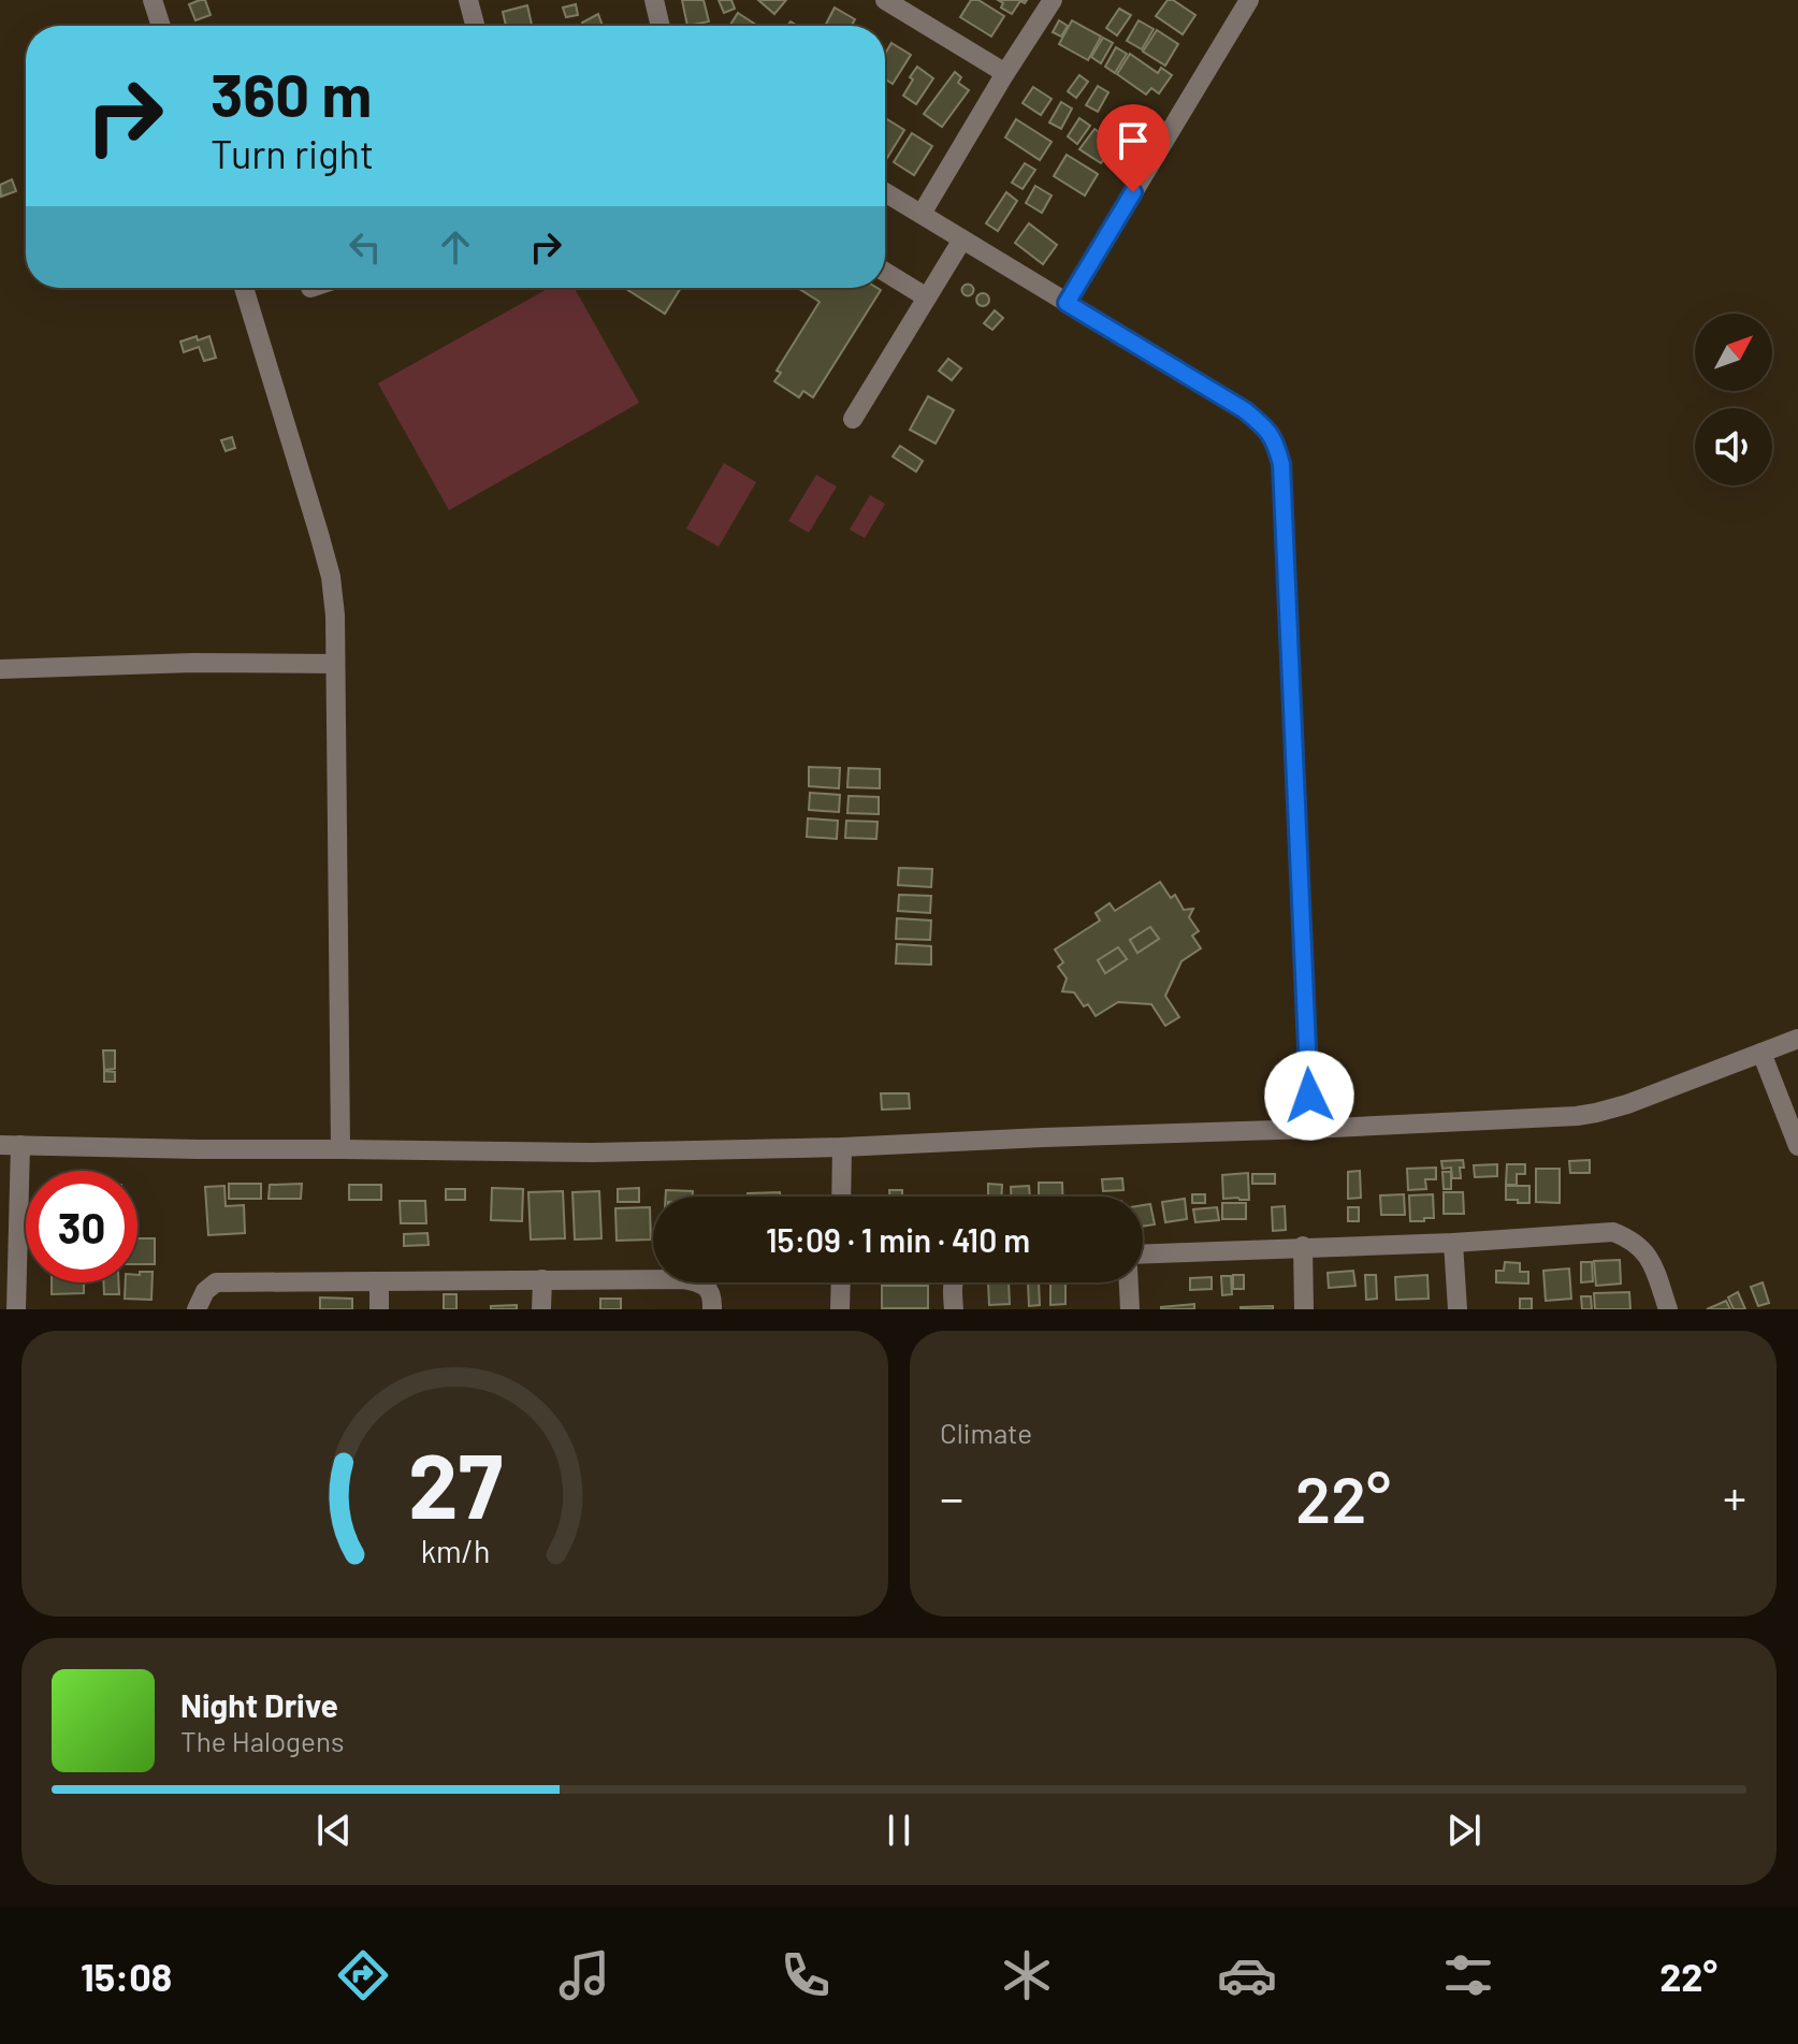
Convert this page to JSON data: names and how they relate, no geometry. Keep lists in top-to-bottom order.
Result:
{
  "north": "top right",
  "page": {
    "turn": ["360 m", "Turn right"],
    "limit": "30",
    "trip": "15:09 · 1 min · 410 m",
    "tile": "Climate",
    "heat": ["−", "22°", "+"],
    "song": ["Night Drive", "The Halogens"],
    "tabs": ["15:08", "22°"],
    "gauge": ["27", "km/h"]
  }
}
